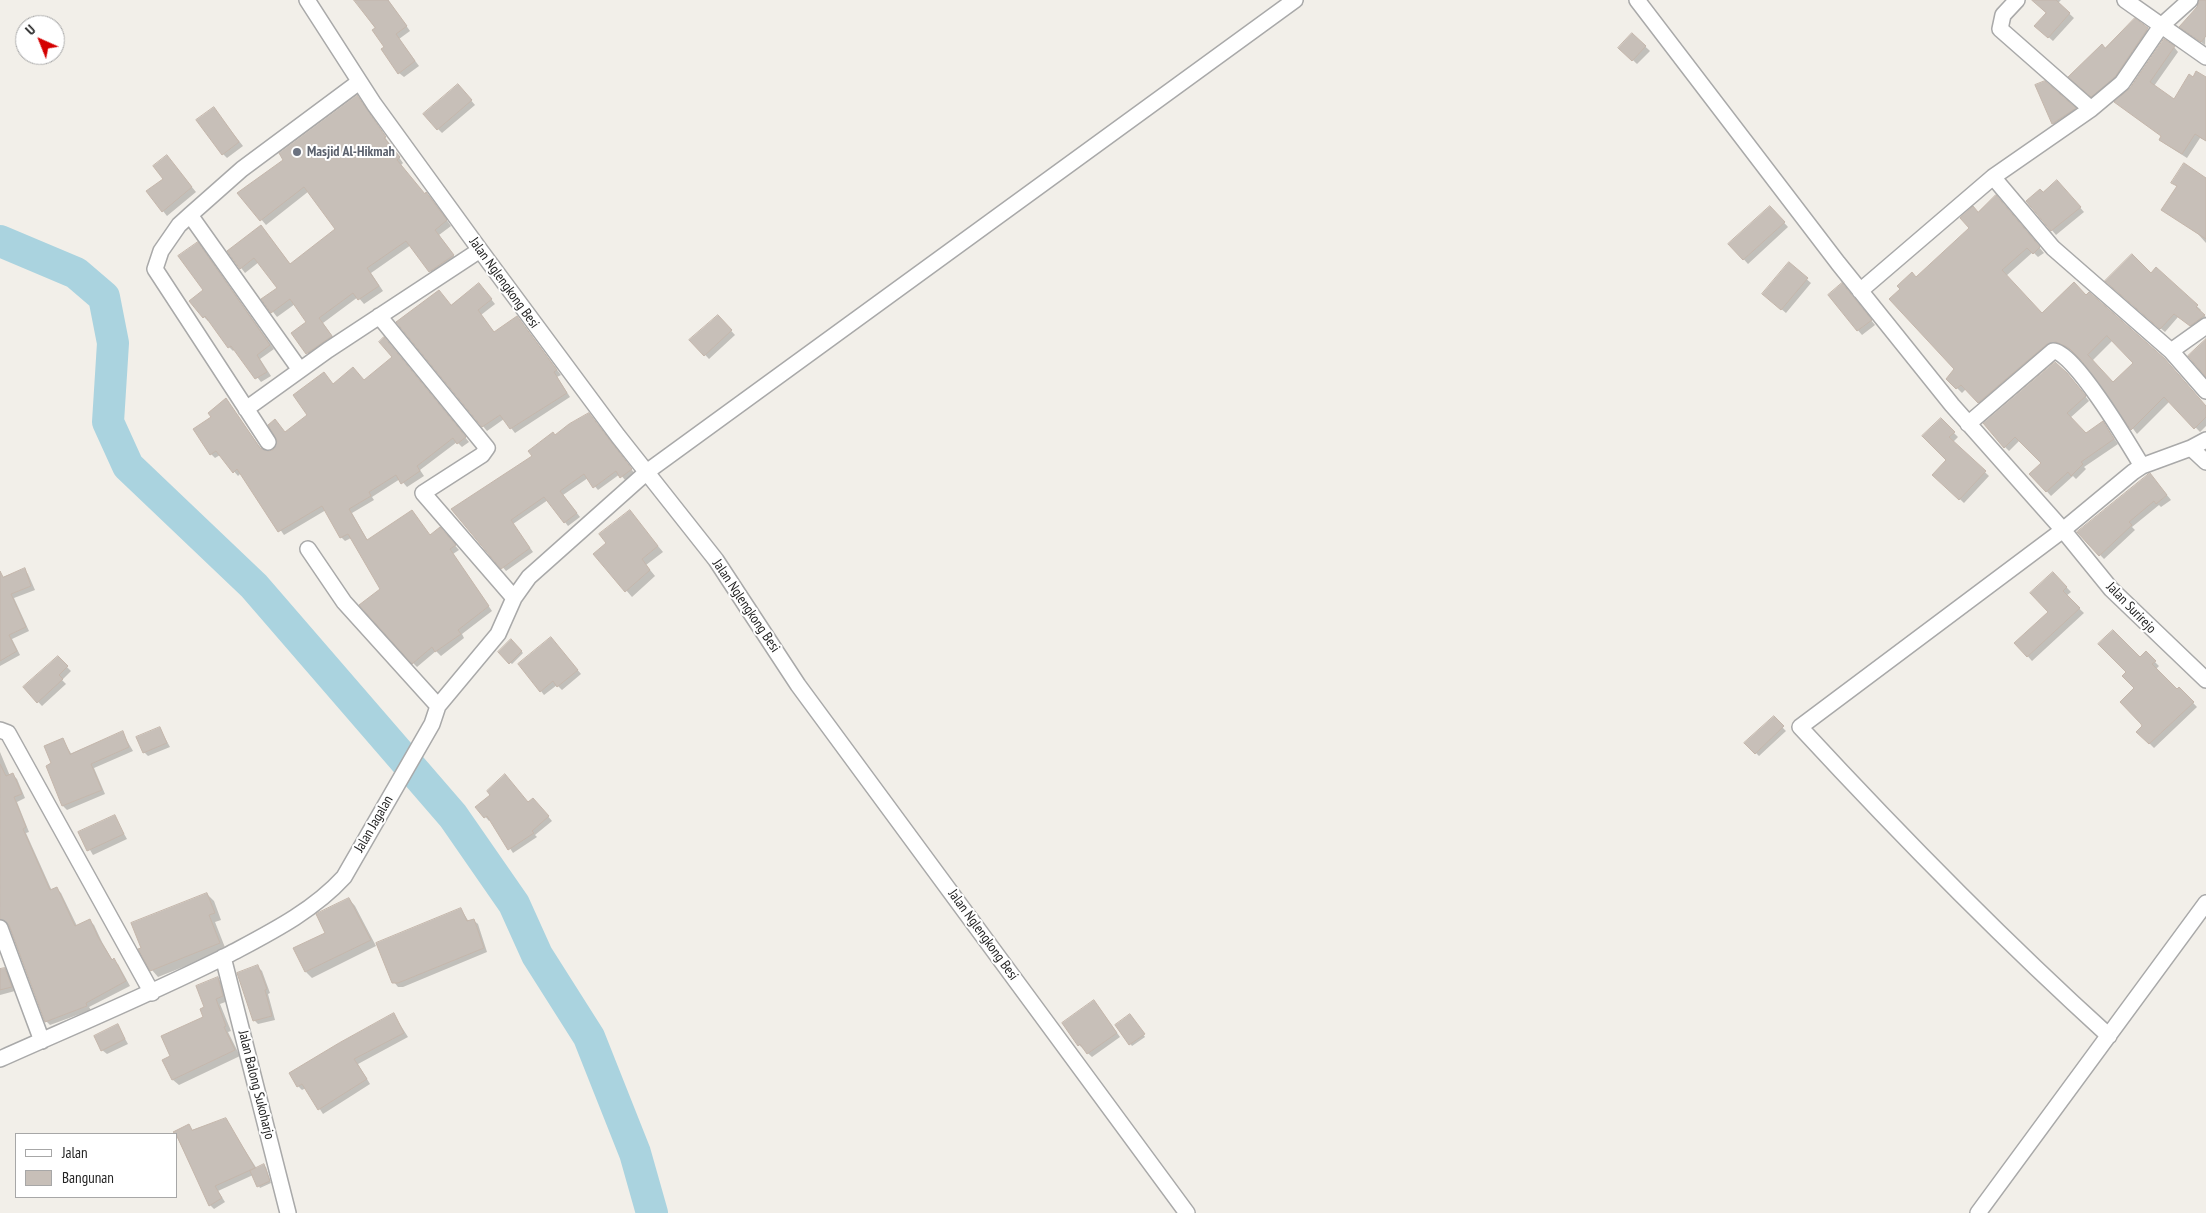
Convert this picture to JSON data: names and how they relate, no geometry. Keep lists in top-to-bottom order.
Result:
{
  "streets": {
    "street": [
      "Jalan Nglengkong Besi",
      "Jalan Surirejo",
      "Jalan Jagalan",
      "Jalan Balong Sukoharjo"
    ]
  },
  "crossings": [
    ["Jalan Nglengkong Besi", "Jalan Jagalan"],
    ["Jalan Jagalan", "Jalan Balong Sukoharjo"]
  ],
  "places": ["Masjid Al-Hikmah"],
  "legend": ["Jalan", "Bangunan"],
  "north": "top left"
}
